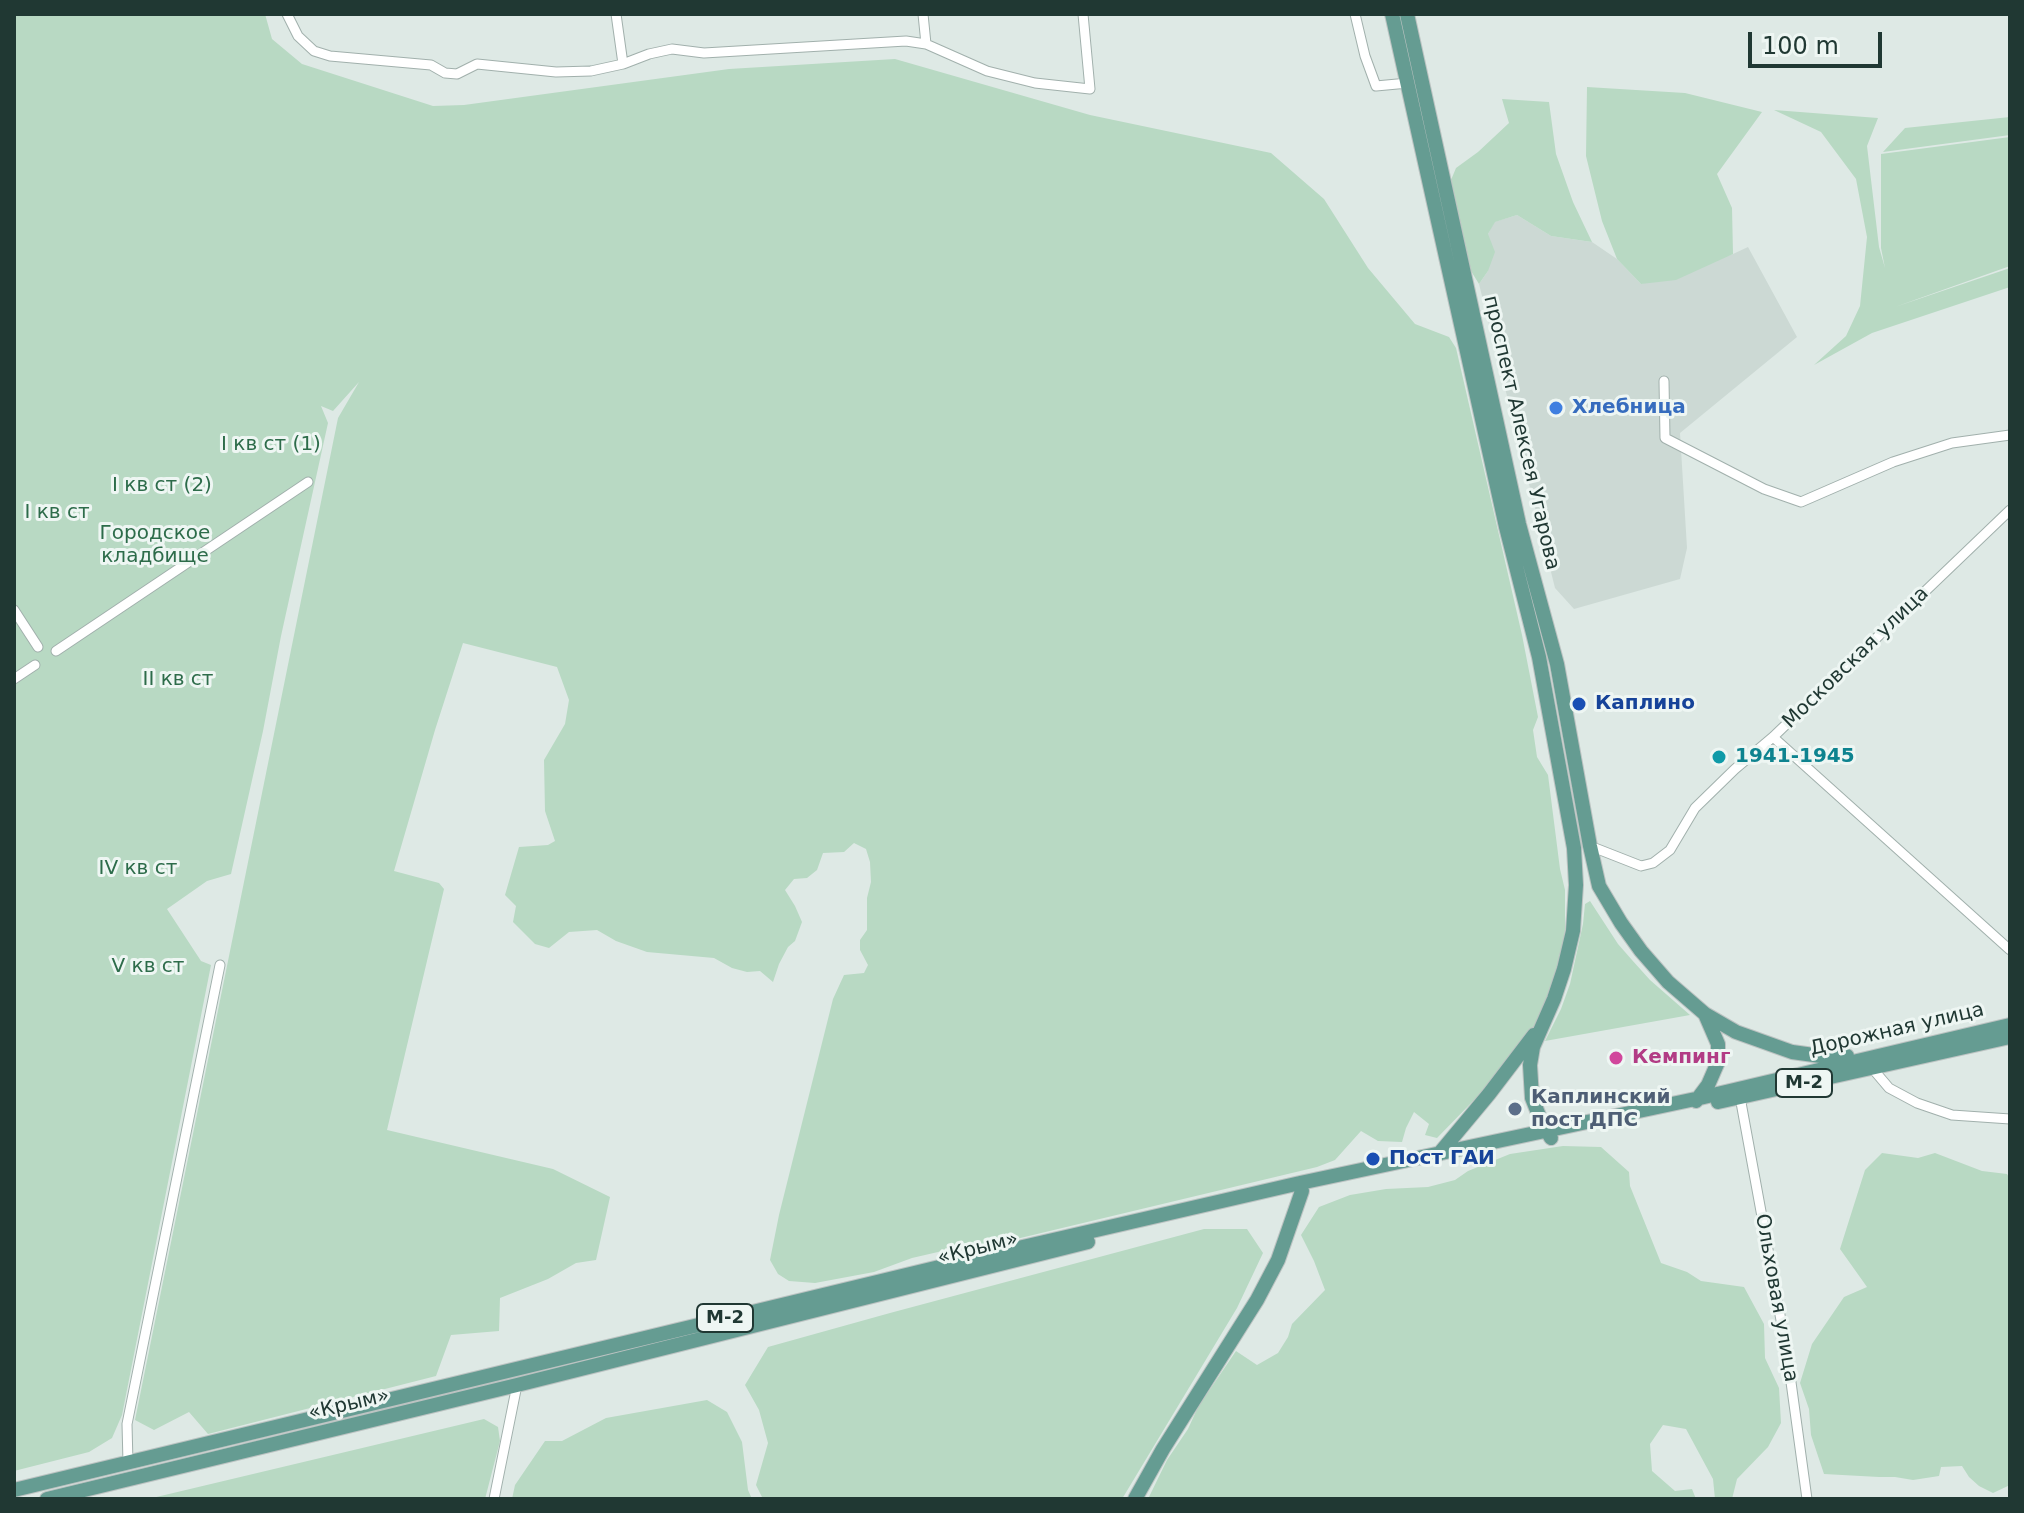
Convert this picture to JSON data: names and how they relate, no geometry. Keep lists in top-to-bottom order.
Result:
{
  "streets": {
    "main road": [
      "проспект Алексея Угарова",
      "Дорожная улица",
      "М-2",
      "«Крым»"
    ],
    "street": ["Московская улица", "Ольховая улица"]
  },
  "crossings": [
    ["проспект Алексея Угарова", "Московская улица"],
    ["проспект Алексея Угарова", "Дорожная улица"],
    ["проспект Алексея Угарова", "«Крым»"],
    ["Дорожная улица", "«Крым»"],
    ["«Крым»", "Ольховая улица"]
  ],
  "parks": [
    "I кв ст (1)",
    "I кв ст (2)",
    "I кв ст",
    "Городское кладбище",
    "II кв ст",
    "IV кв ст",
    "V кв ст"
  ],
  "places": [
    "Хлебница",
    "Каплино",
    "1941-1945",
    "Кемпинг",
    "Каплинский пост ДПС",
    "Пост ГАИ"
  ],
  "scale_bar": "100 m"
}
